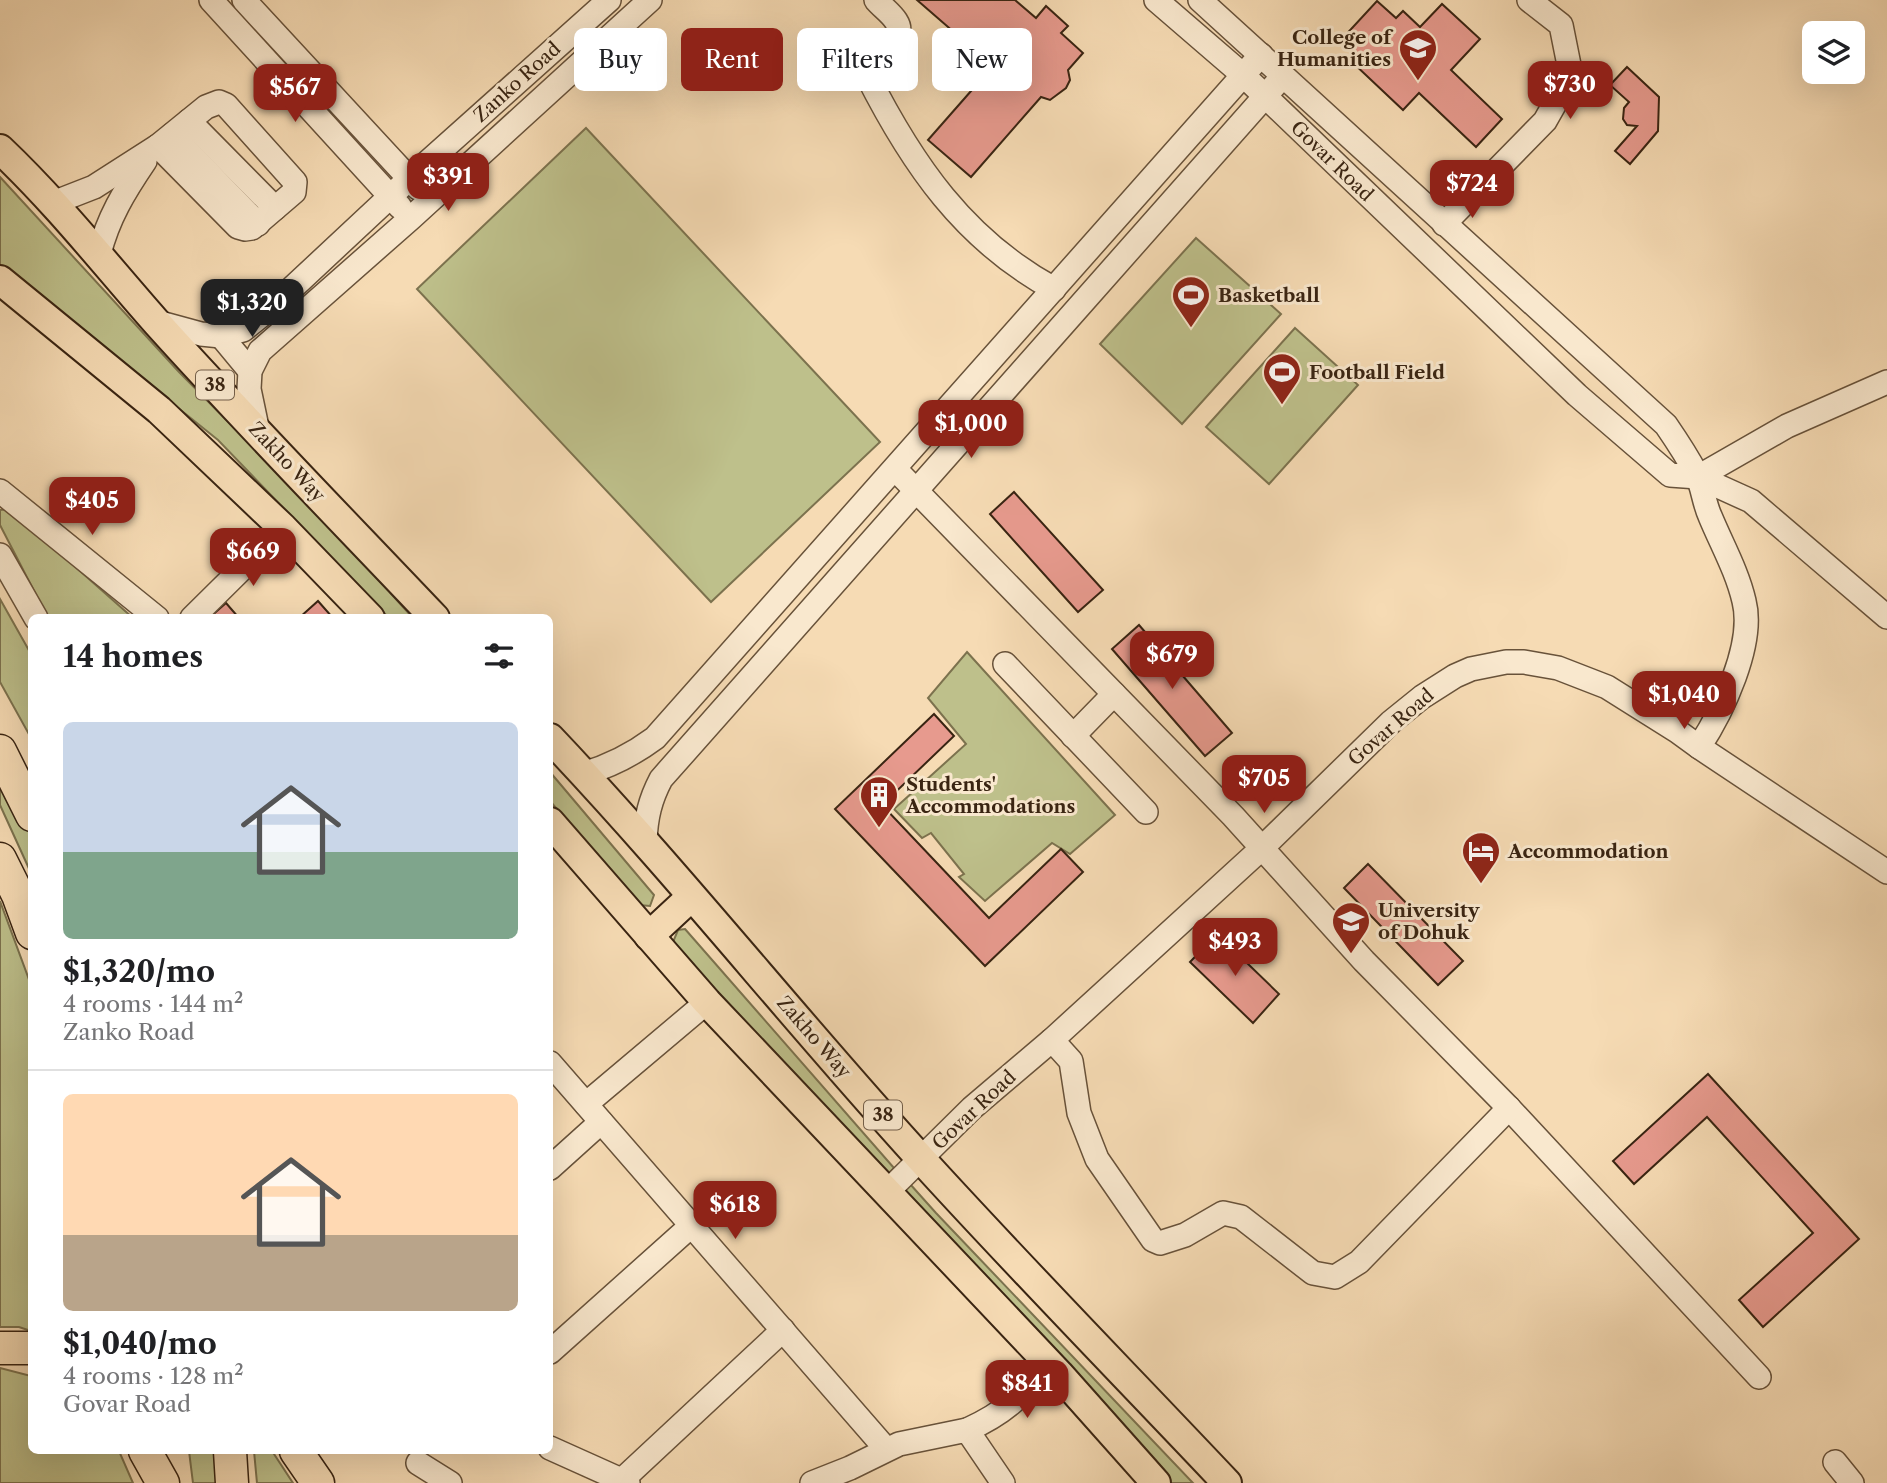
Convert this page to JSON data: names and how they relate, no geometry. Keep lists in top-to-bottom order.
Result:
{
  "streets": {
    "main road": ["38", "Zakho Way"],
    "street": ["Zanko Road", "Govar Road"]
  },
  "crossings": [
    ["Govar Road", "38"],
    ["Govar Road", "Zakho Way"]
  ],
  "places": {
    "school or university": ["College of Humanities", "University of Dohuk"],
    "sports": ["Basketball", "Football Field"],
    "building": ["Students' Accommodations"],
    "hotel": ["Accommodation"]
  },
  "page": {
    "chip": [
      "Buy",
      "Rent",
      "Filters",
      "New"
    ],
    "price": [
      "$730",
      "$567",
      "$391",
      "$724",
      "$1,320",
      "$1,000",
      "$405",
      "$669",
      "$679",
      "$1,040",
      "$705",
      "$493",
      "$618",
      "$841"
    ],
    "heading": "14 homes",
    "list": [
      {
        "name": "$1,320/mo",
        "note": "4 rooms · 144 m² · Zanko Road"
      },
      {
        "name": "$1,040/mo",
        "note": "4 rooms · 128 m² · Govar Road"
      }
    ]
  }
}
